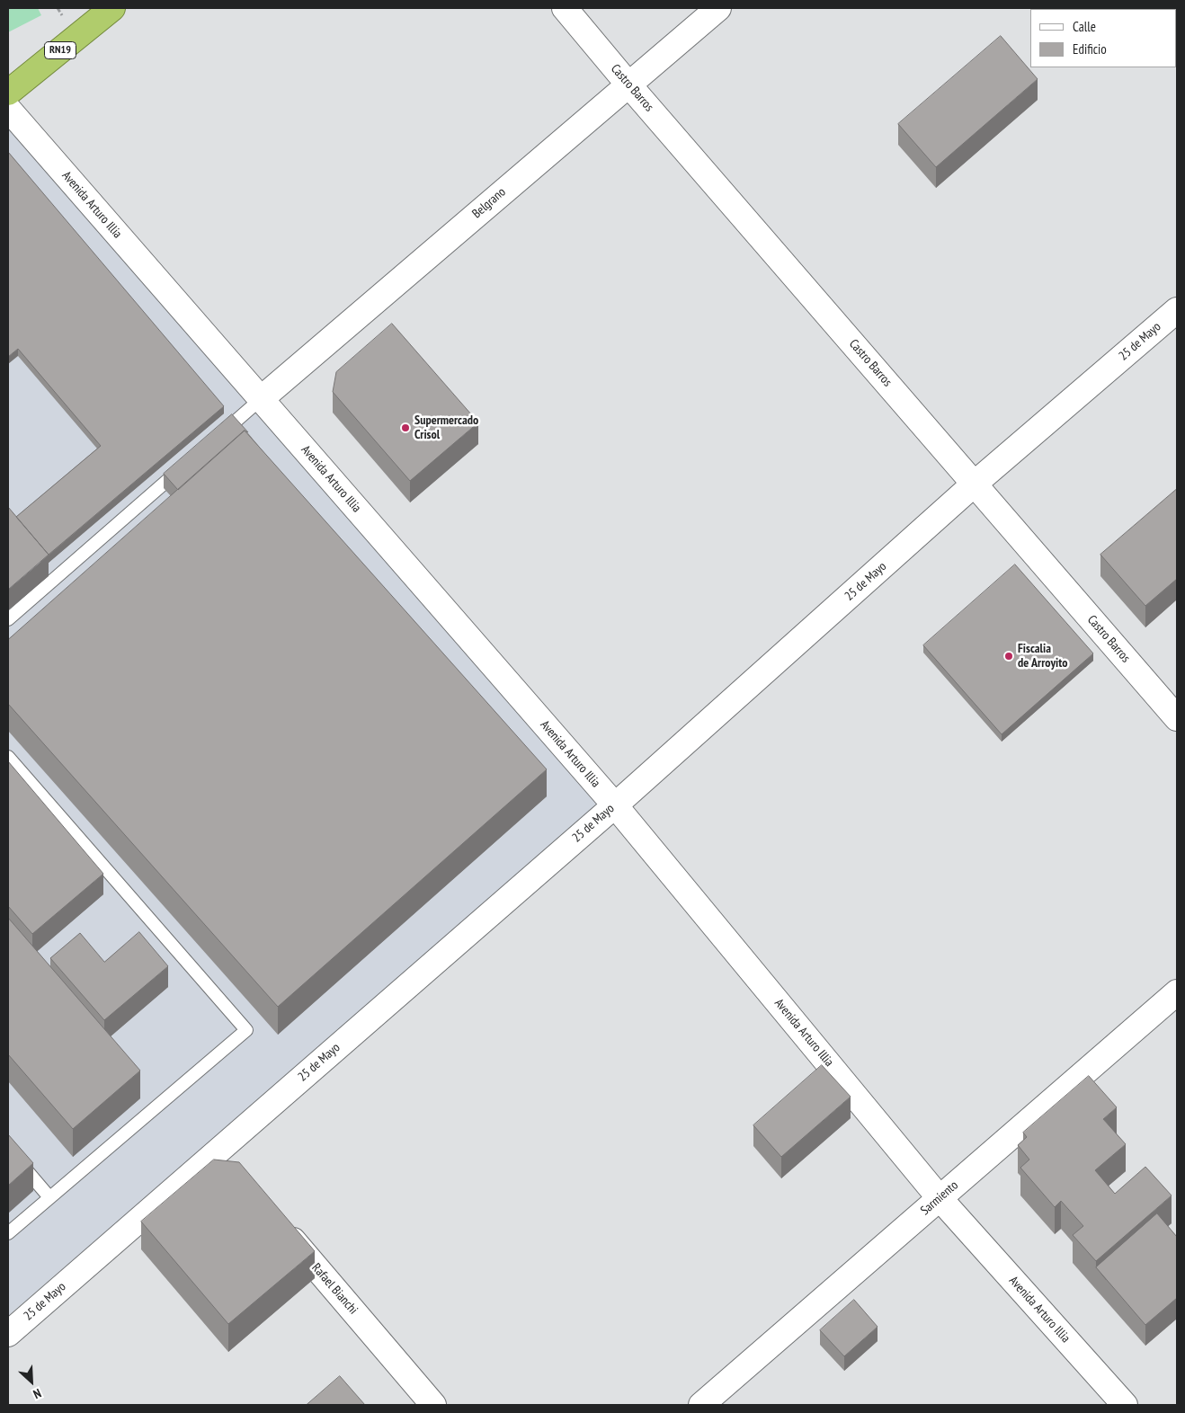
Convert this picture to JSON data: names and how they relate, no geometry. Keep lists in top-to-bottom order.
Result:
{
  "streets": {
    "highway": ["RN19"],
    "street": [
      "Castro Barros",
      "Belgrano",
      "Avenida Arturo Illia",
      "25 de Mayo",
      "Sarmiento",
      "Rafael Bianchi"
    ]
  },
  "crossings": [
    ["Castro Barros", "Belgrano"],
    ["Castro Barros", "25 de Mayo"],
    ["Belgrano", "Avenida Arturo Illia"],
    ["Avenida Arturo Illia", "25 de Mayo"],
    ["Avenida Arturo Illia", "Sarmiento"]
  ],
  "places": ["Supermercado Crisol", "Fiscalia de Arroyito"],
  "legend": ["Calle", "Edificio"],
  "north": "bottom right"
}
